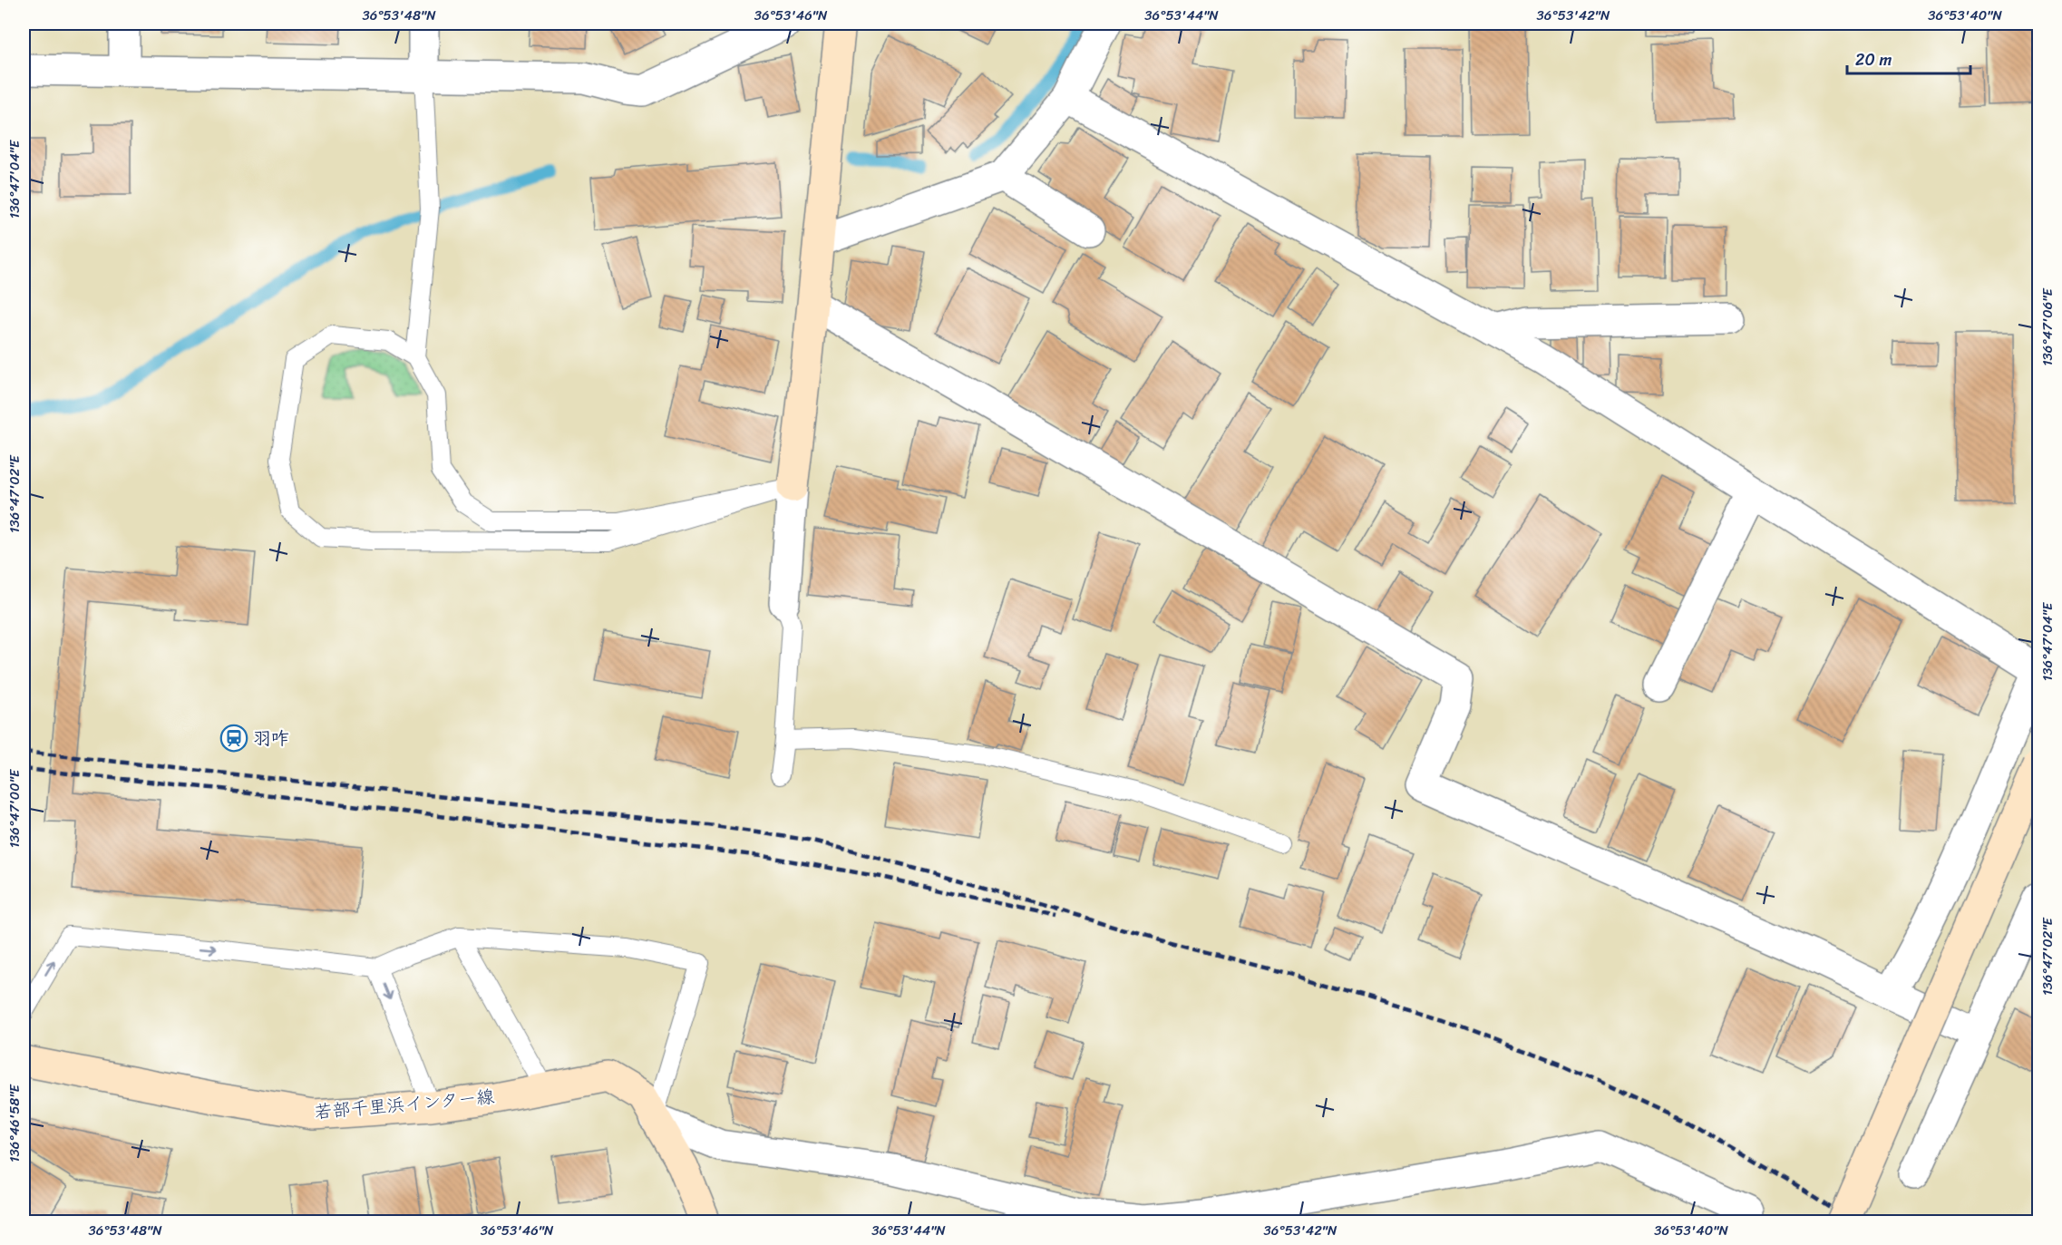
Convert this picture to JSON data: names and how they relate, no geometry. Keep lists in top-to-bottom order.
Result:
{
  "streets": {
    "street": ["若部千里浜インター線"]
  },
  "places": {
    "station": ["羽咋"]
  },
  "scale_bar": "20 m",
  "coordinates": [
    "36°53'48\"N",
    "36°53'46\"N",
    "36°53'44\"N",
    "36°53'42\"N",
    "36°53'40\"N",
    "136°47'04\"E",
    "136°47'06\"E",
    "136°47'02\"E",
    "136°47'00\"E",
    "136°46'58\"E"
  ]
}
